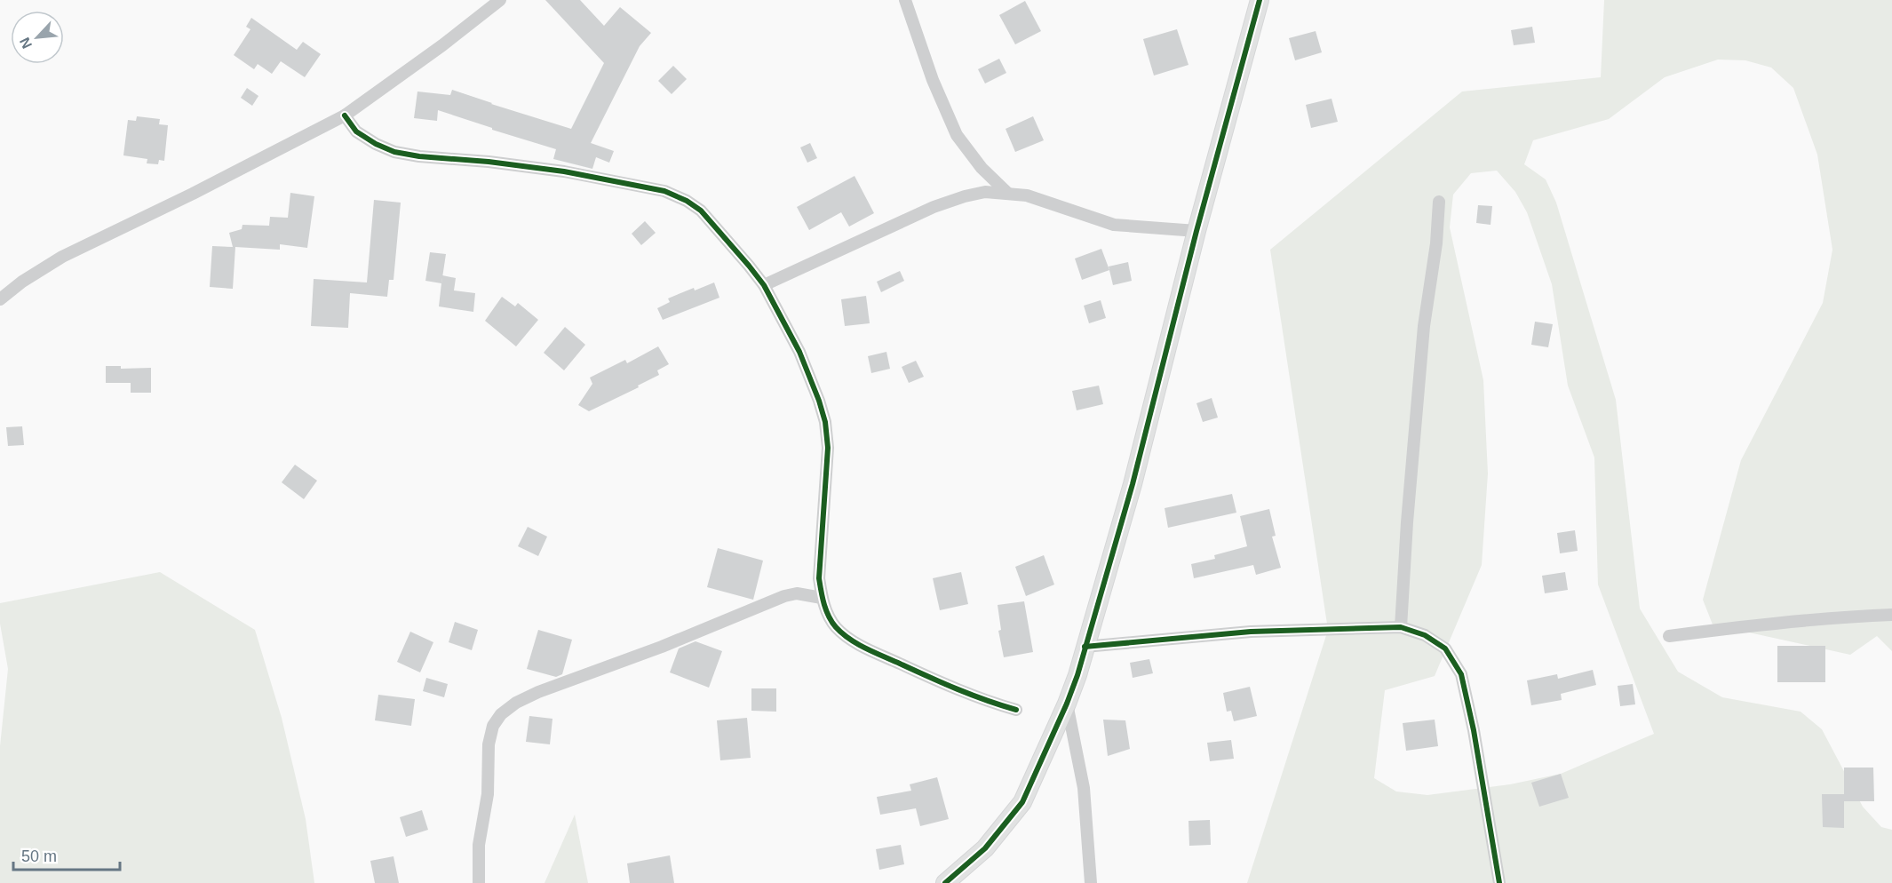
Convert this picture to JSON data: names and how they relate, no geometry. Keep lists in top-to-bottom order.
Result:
{
  "scale_bar": "50 m",
  "north": "bottom left"
}
